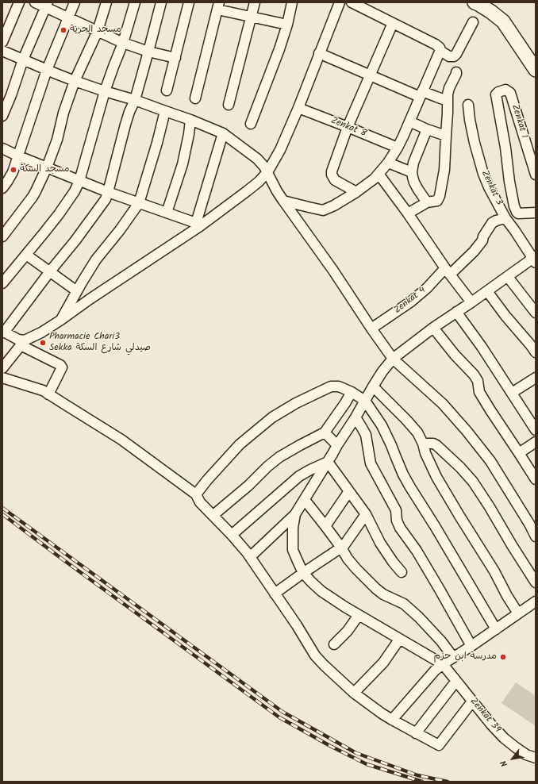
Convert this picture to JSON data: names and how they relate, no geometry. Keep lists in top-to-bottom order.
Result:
{
  "streets": {
    "street": [
      "Zenkat 1",
      "Zenkat 8",
      "Zenkat 3",
      "Zenkat 4",
      "Zenkat 39"
    ]
  },
  "crossings": [
    ["Zenkat 3", "Zenkat 4"]
  ],
  "places": [
    "مسجد الحرية",
    "مسجد السكة",
    "Pharmacie Chari3 Sekka صيدلي شارع السكة",
    "مدرسة ابن حزم"
  ],
  "north": "bottom left"
}
